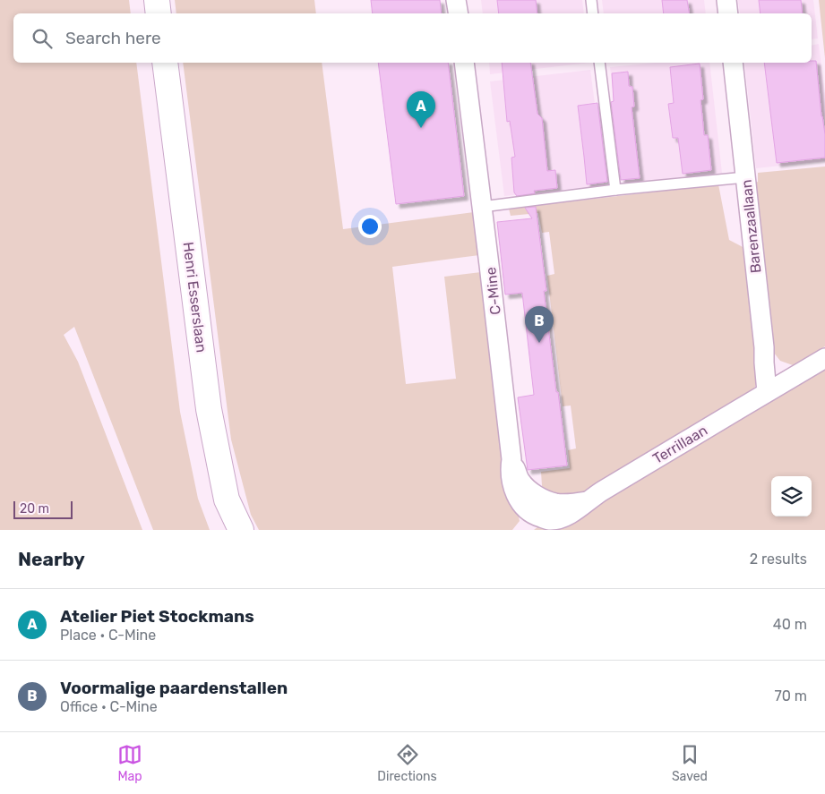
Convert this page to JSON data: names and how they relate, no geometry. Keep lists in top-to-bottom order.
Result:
{
  "streets": {
    "street": [
      "Barenzaallaan",
      "C-Mine",
      "Henri Esserslaan",
      "Terrillaan"
    ]
  },
  "crossings": [
    ["Barenzaallaan", "Terrillaan"],
    ["C-Mine", "Terrillaan"]
  ],
  "scale_bar": "20 m",
  "page": {
    "search": "Search here",
    "pins": ["A", "B"],
    "scale": "20 m",
    "heading": ["Nearby", "2 results"],
    "list": [
      {
        "mark": "A",
        "name": "Atelier Piet Stockmans",
        "note": "Place · C-Mine",
        "value": "40 m"
      },
      {
        "mark": "B",
        "name": "Voormalige paardenstallen",
        "note": "Office · C-Mine",
        "value": "70 m"
      }
    ],
    "nav": ["Map", "Directions", "Saved"]
  }
}
